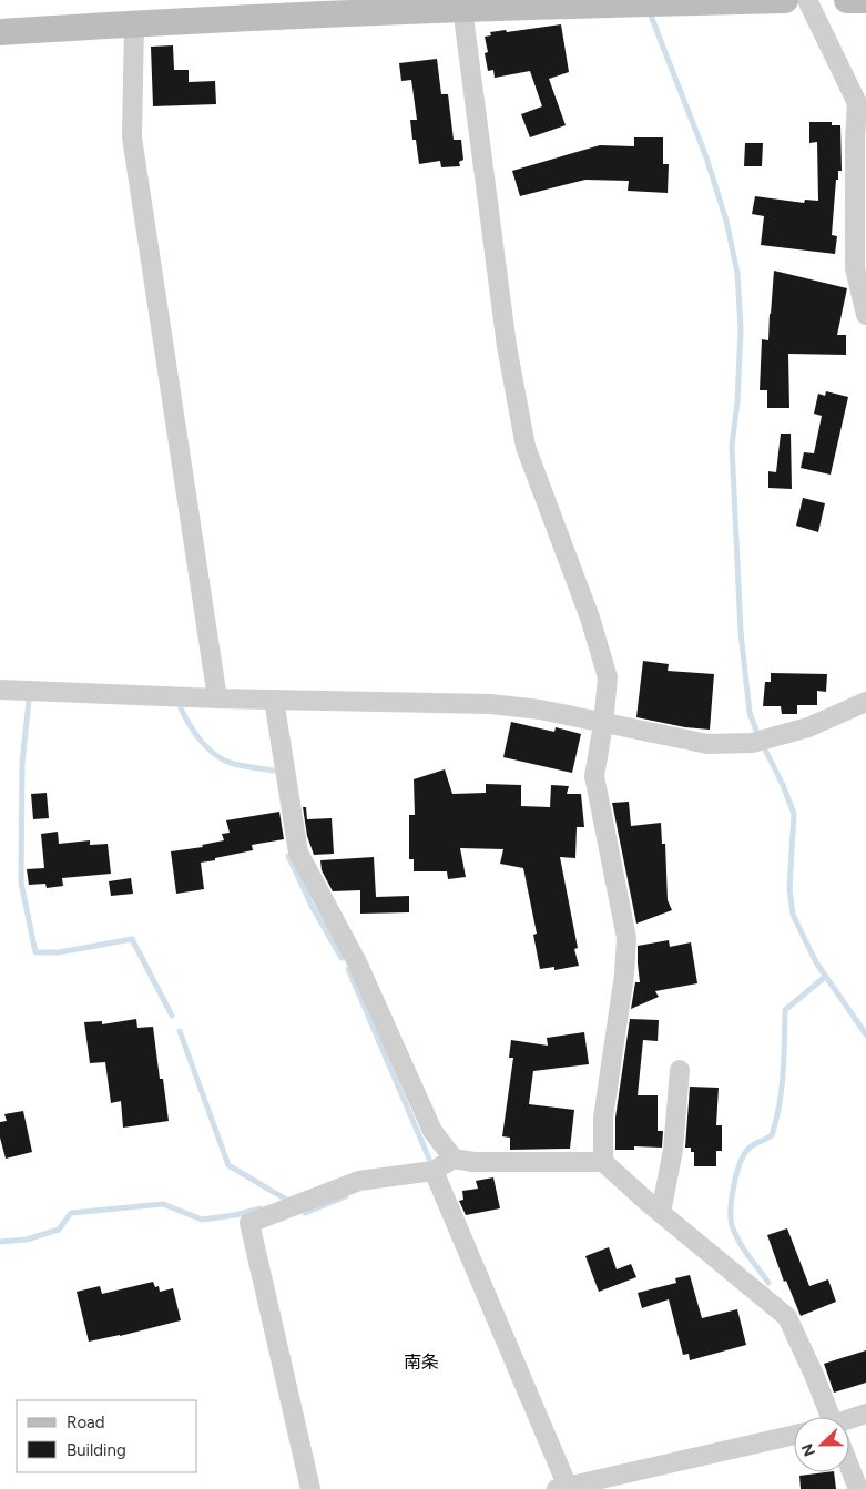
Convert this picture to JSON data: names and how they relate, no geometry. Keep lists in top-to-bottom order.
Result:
{
  "districts": ["南条"],
  "legend": ["Road", "Building"],
  "north": "left"
}
